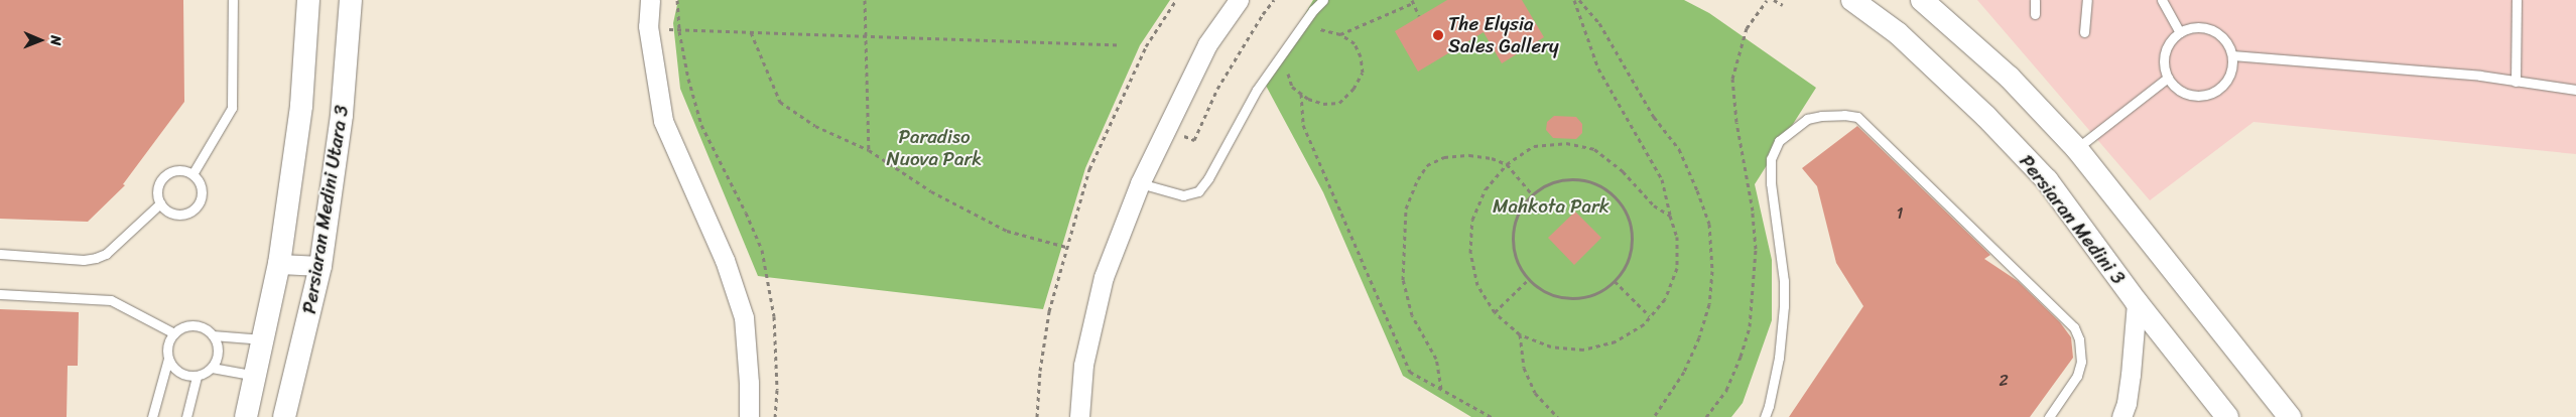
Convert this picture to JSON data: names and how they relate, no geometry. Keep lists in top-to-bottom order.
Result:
{
  "streets": {
    "street": ["Persiaran Medini Utara 3", "Persiaran Medini 3"]
  },
  "parks": ["Paradiso Nuova Park", "Mahkota Park"],
  "places": ["The Elysia Sales Gallery"],
  "house_numbers": ["1", "2"],
  "north": "right"
}
